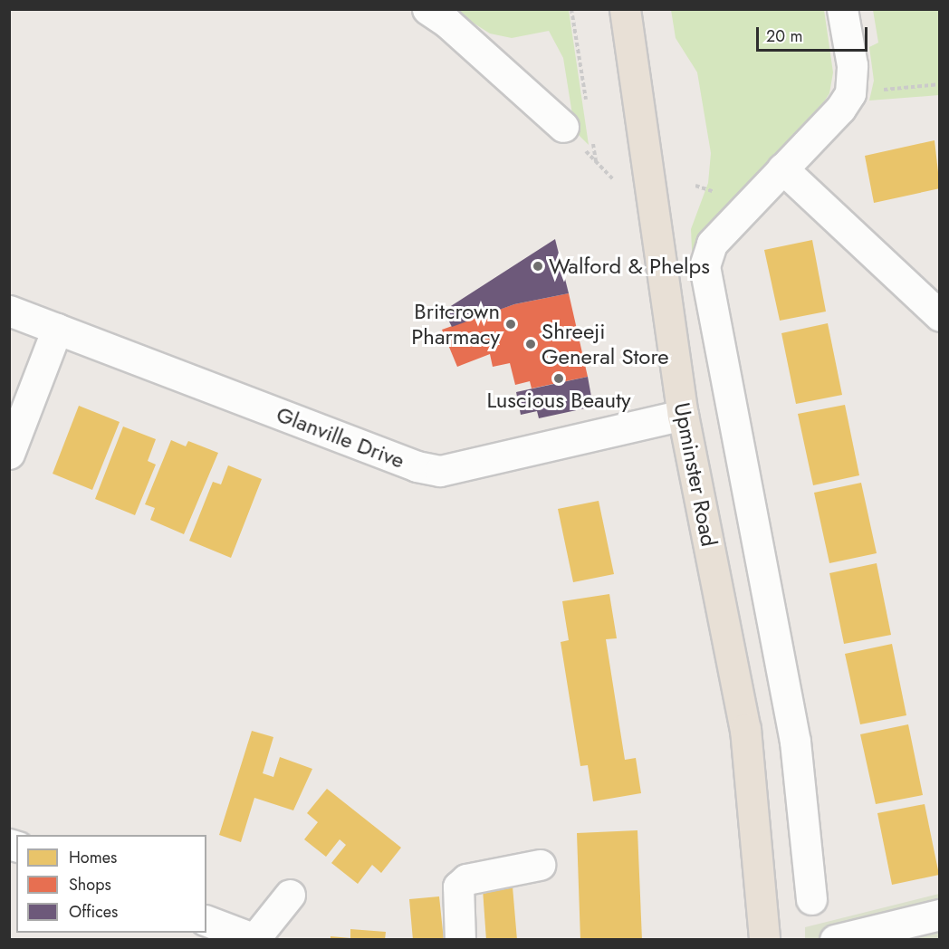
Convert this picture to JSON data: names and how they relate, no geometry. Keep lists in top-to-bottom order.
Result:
{
  "streets": {
    "main road": ["Upminster Road"],
    "street": ["Glanville Drive"]
  },
  "crossings": [
    ["Glanville Drive", "Upminster Road"]
  ],
  "places": [
    "Walford & Phelps",
    "Britcrown Pharmacy",
    "Shreeji General Store",
    "Luscious Beauty"
  ],
  "legend": ["Homes", "Shops", "Offices"],
  "scale_bar": "20 m"
}
